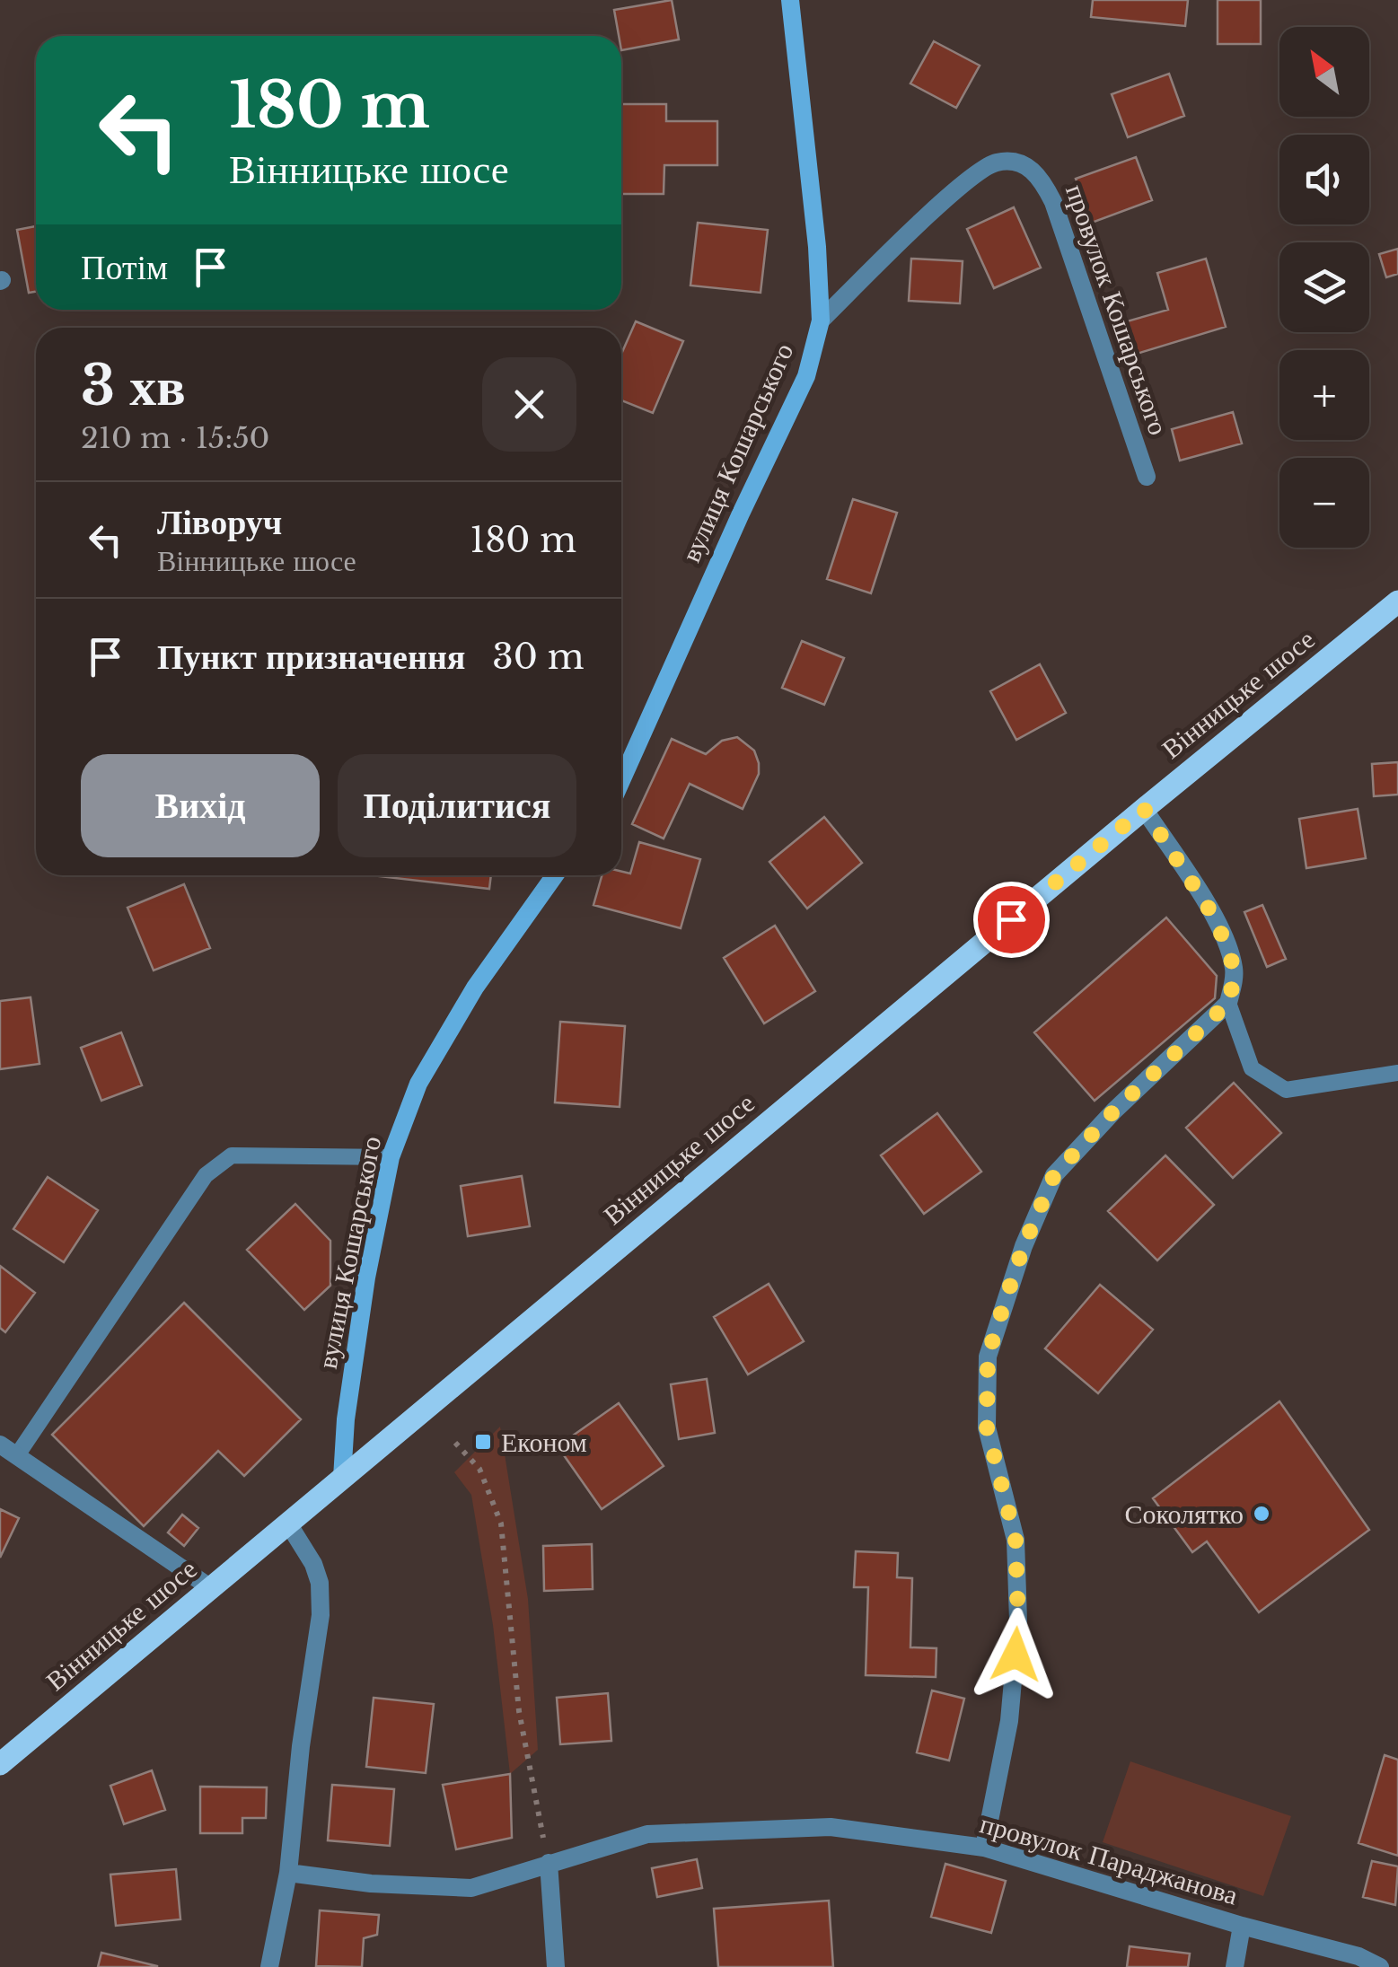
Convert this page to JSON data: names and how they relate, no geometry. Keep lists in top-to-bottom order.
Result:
{
  "streets": {
    "main road": ["Вінницьке шосе"],
    "street": ["провулок Кошарського", "вулиця Кошарського", "провулок Параджанова"]
  },
  "crossings": [
    ["провулок Кошарського", "вулиця Кошарського"],
    ["вулиця Кошарського", "Вінницьке шосе"]
  ],
  "places": {
    "transit": ["Економ"],
    "other": ["Соколятко"]
  },
  "north": "top left",
  "page": {
    "map_buttons": ["+", "−"],
    "turn": ["180 m", "Вінницьке шосе"],
    "then": "Потім",
    "heading": ["3 хв", "210 m · 15:50"],
    "list": [
      {
        "name": "Ліворуч",
        "note": "Вінницьке шосе",
        "value": "180 m"
      },
      {
        "name": "Пункт призначення",
        "value": "30 m"
      }
    ],
    "buttons": ["Вихід", "Поділитися"]
  }
}
